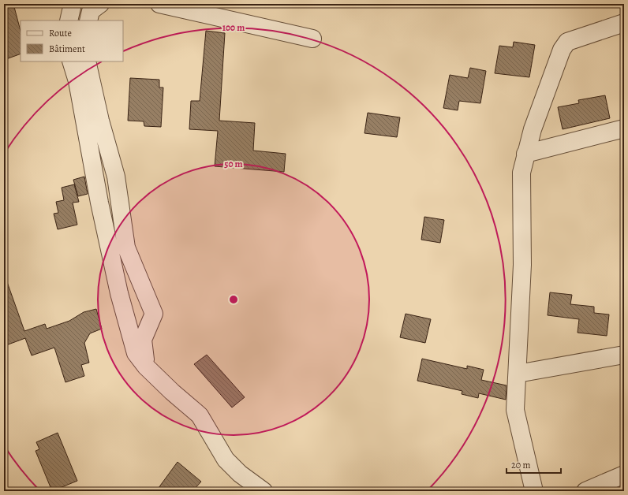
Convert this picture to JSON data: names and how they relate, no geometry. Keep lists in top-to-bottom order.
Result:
{
  "legend": ["Route", "Bâtiment"],
  "scale_bar": "20 m",
  "rings": ["100 m", "50 m"]
}
